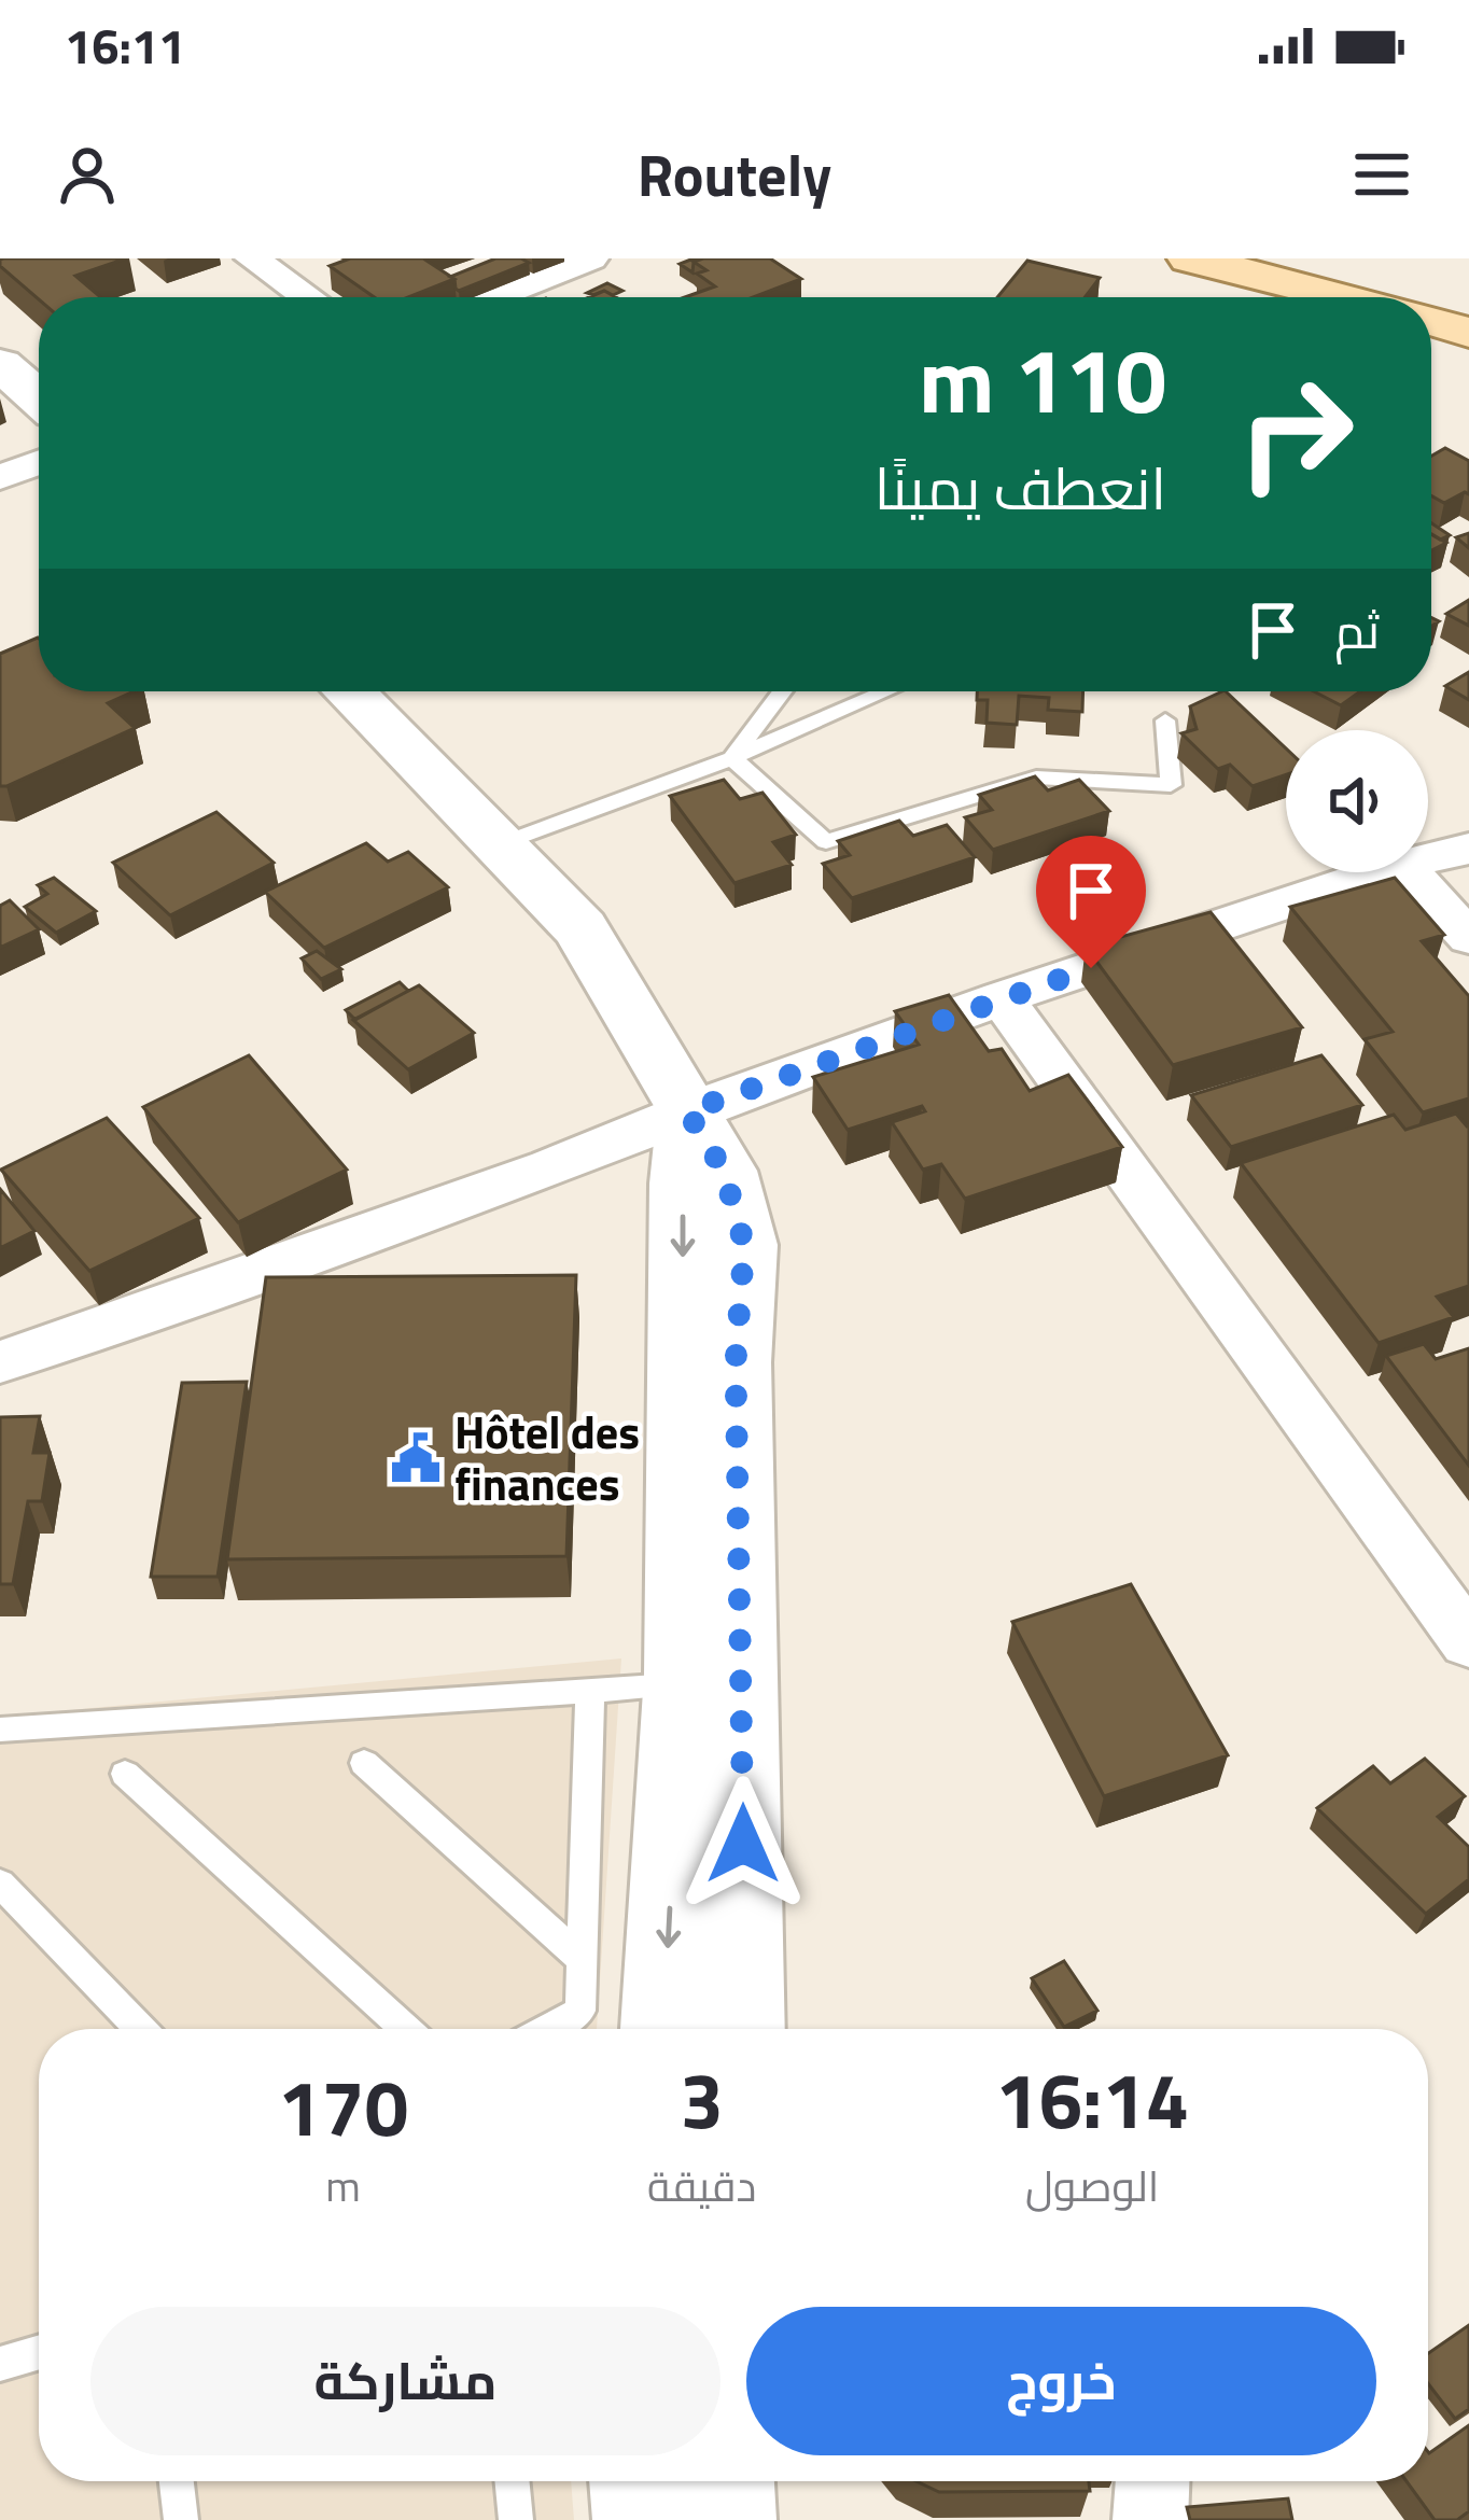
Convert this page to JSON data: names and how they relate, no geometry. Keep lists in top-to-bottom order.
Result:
{
  "places": {
    "public building": ["Hôtel des finances"]
  },
  "page": {
    "status": "16:11",
    "header": "Routely",
    "turn": ["110 m", "انعطف يمينًا"],
    "then": "ثم",
    "eta": [
      "16:14",
      "الوصول",
      "3",
      "دقيقة",
      "170",
      "m"
    ],
    "buttons": ["خروج", "مشاركة"]
  }
}
